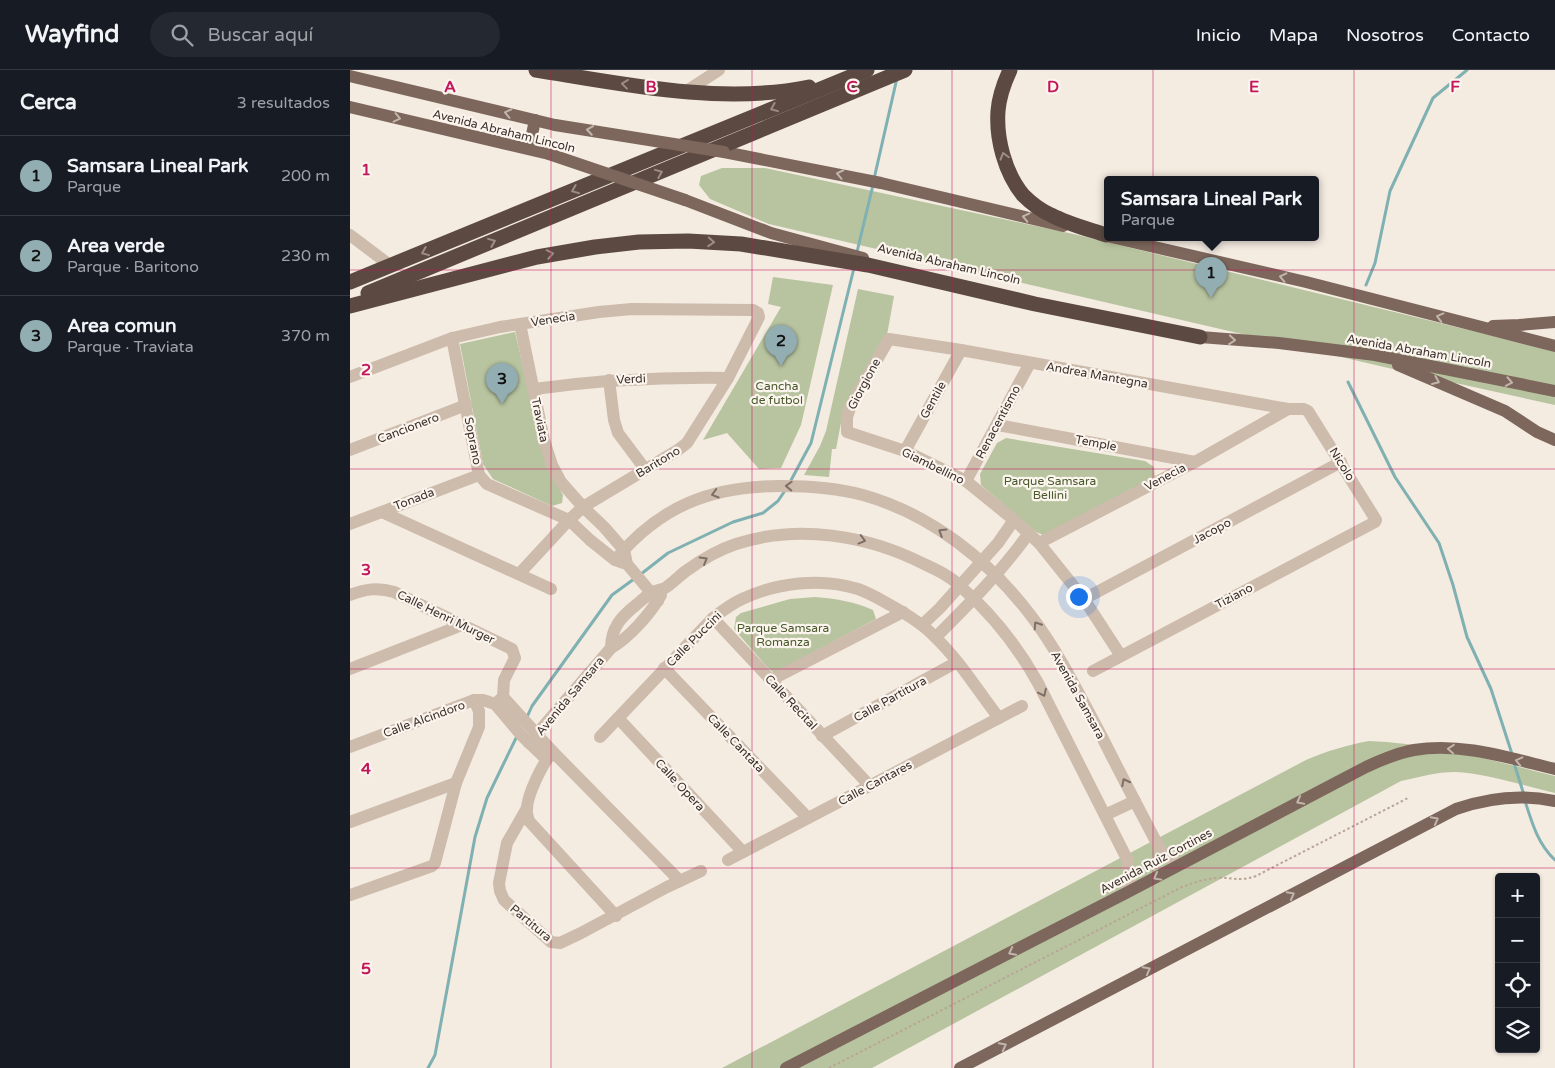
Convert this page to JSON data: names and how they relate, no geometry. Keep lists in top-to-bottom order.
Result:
{
  "streets": {
    "main road": ["Avenida Abraham Lincoln", "Avenida Ruiz Cortines"],
    "street": [
      "Venecia",
      "Andrea Mantegna",
      "Verdi",
      "Giorgione",
      "Gentile",
      "Traviata",
      "Renacentismo",
      "Cancionero",
      "Soprano",
      "Temple",
      "Baritono",
      "Nicolo",
      "Giambellino",
      "Tonada",
      "Jacopo",
      "Tiziano",
      "Calle Henri Murger",
      "Calle Puccini",
      "Avenida Samsara",
      "Calle Partitura",
      "Calle Recital",
      "Calle Alcindoro",
      "Calle Cantata",
      "Calle Cantares",
      "Calle Opera",
      "Partitura"
    ]
  },
  "crossings": [
    ["Venecia", "Andrea Mantegna"],
    ["Venecia", "Traviata"],
    ["Venecia", "Soprano"],
    ["Venecia", "Temple"],
    ["Venecia", "Baritono"],
    ["Venecia", "Giambellino"],
    ["Andrea Mantegna", "Giorgione"],
    ["Andrea Mantegna", "Gentile"],
    ["Andrea Mantegna", "Renacentismo"],
    ["Andrea Mantegna", "Nicolo"],
    ["Verdi", "Traviata"],
    ["Verdi", "Baritono"],
    ["Giorgione", "Giambellino"],
    ["Gentile", "Giambellino"],
    ["Traviata", "Baritono"],
    ["Traviata", "Avenida Samsara"],
    ["Renacentismo", "Temple"],
    ["Renacentismo", "Giambellino"],
    ["Cancionero", "Soprano"],
    ["Soprano", "Baritono"],
    ["Soprano", "Tonada"],
    ["Nicolo", "Jacopo"],
    ["Nicolo", "Tiziano"],
    ["Giambellino", "Jacopo"],
    ["Giambellino", "Tiziano"],
    ["Calle Henri Murger", "Calle Alcindoro"],
    ["Calle Puccini", "Calle Partitura"],
    ["Calle Puccini", "Calle Recital"],
    ["Calle Puccini", "Calle Cantata"],
    ["Calle Puccini", "Calle Cantares"],
    ["Calle Puccini", "Calle Opera"],
    ["Avenida Samsara", "Avenida Ruiz Cortines"],
    ["Calle Partitura", "Calle Recital"],
    ["Calle Recital", "Calle Cantares"],
    ["Calle Cantata", "Calle Cantares"],
    ["Calle Cantares", "Calle Opera"]
  ],
  "parks": ["Cancha de futbol", "Parque Samsara Bellini", "Parque Samsara Romanza"],
  "page": {
    "header": "Wayfind",
    "search": "Buscar aquí",
    "nav": [
      "Inicio",
      "Mapa",
      "Nosotros",
      "Contacto"
    ],
    "heading": ["Cerca", "3 resultados"],
    "list": [
      {
        "mark": "1",
        "name": "Samsara Lineal Park",
        "note": "Parque",
        "value": "200 m"
      },
      {
        "mark": "2",
        "name": "Area verde",
        "note": "Parque · Baritono",
        "value": "230 m"
      },
      {
        "mark": "3",
        "name": "Area comun",
        "note": "Parque · Traviata",
        "value": "370 m"
      }
    ],
    "popup": ["Samsara Lineal Park", "Parque"],
    "pins": ["1", "2", "3"],
    "map_buttons": ["+", "−"]
  },
  "grid": {
    "columns": [
      "A",
      "B",
      "C",
      "D",
      "E",
      "F"
    ],
    "rows": [
      "1",
      "2",
      "3",
      "4",
      "5"
    ]
  }
}
